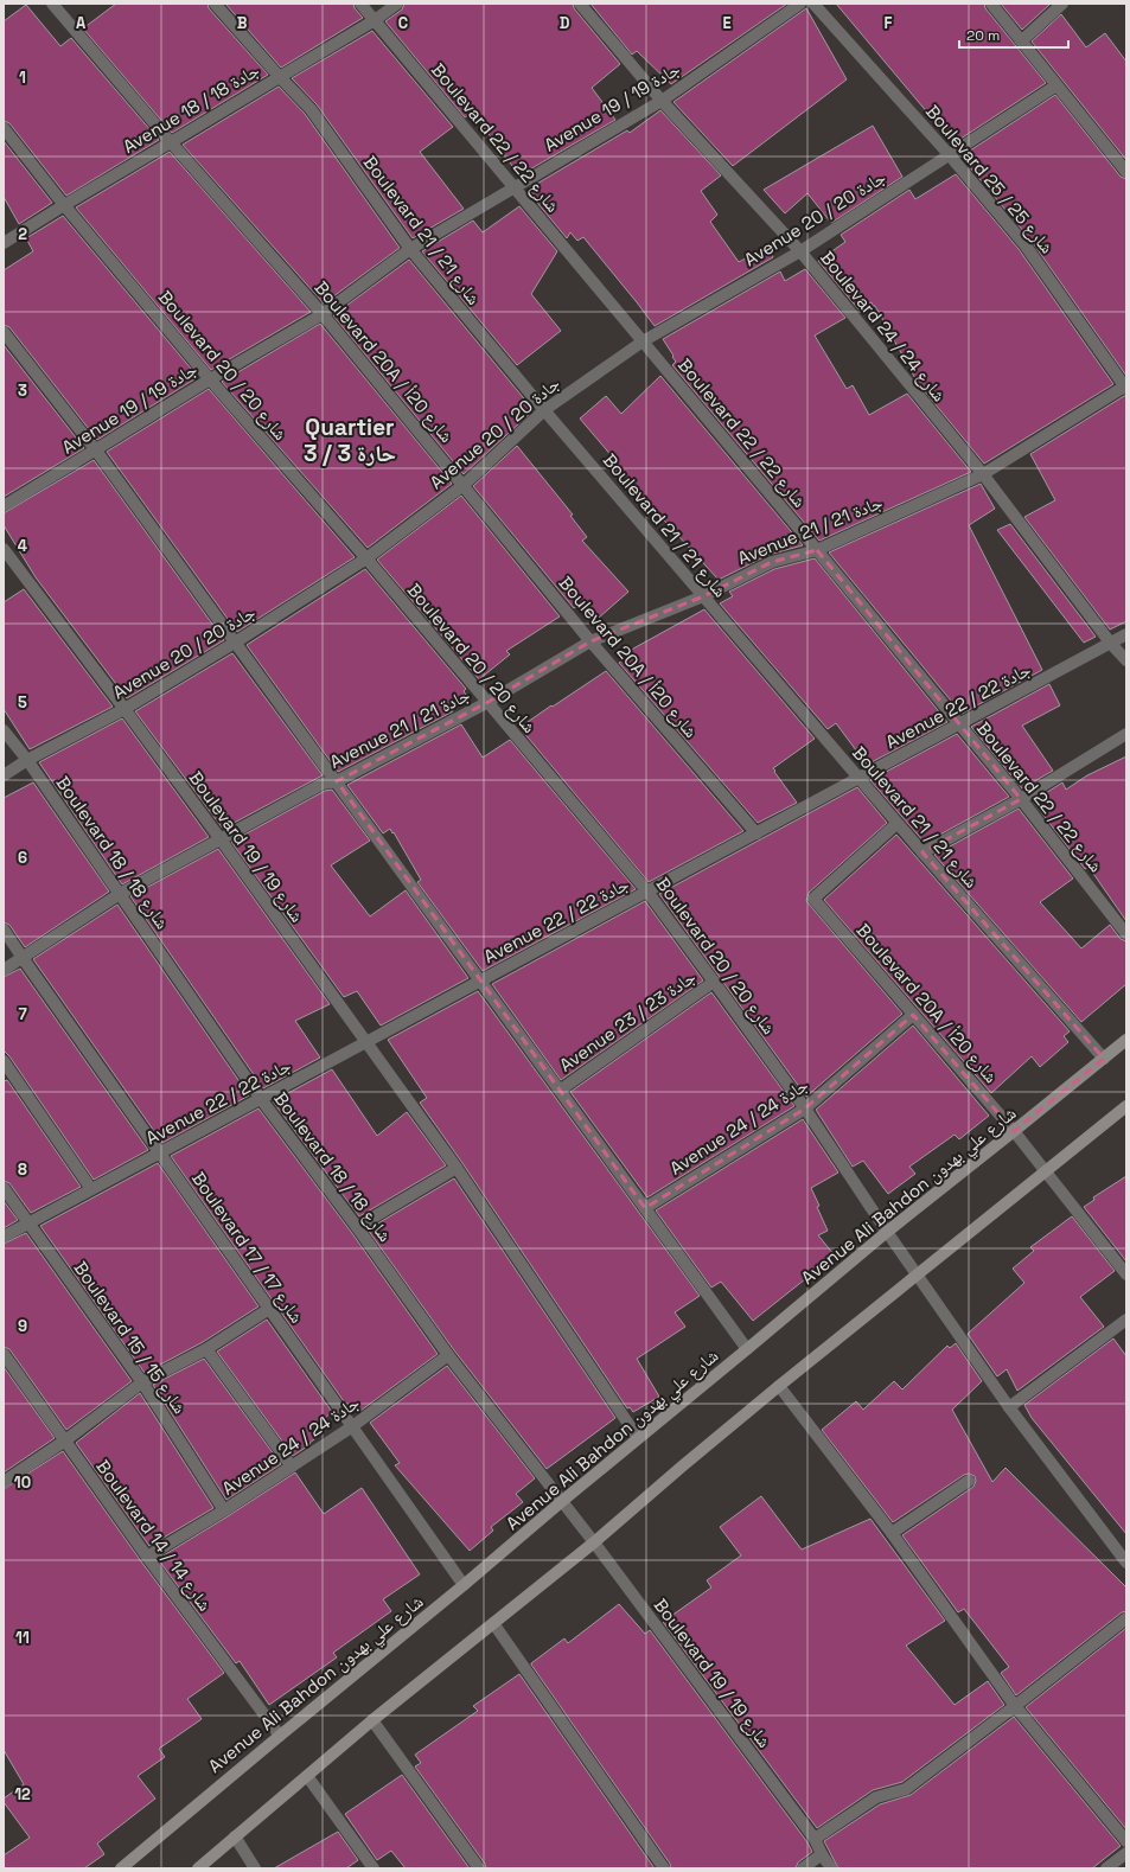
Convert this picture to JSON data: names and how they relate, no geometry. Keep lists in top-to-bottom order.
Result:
{
  "streets": {
    "main road": ["Avenue Ali Bahdon شارع علي بهدون"],
    "street": [
      "Avenue 19 / جادة 19",
      "Avenue 18 / جادة 18",
      "Boulevard 22 / شارع 22",
      "Boulevard 25 / شارع 25",
      "Avenue 20 / جادة 20",
      "Boulevard 21 / شارع 21",
      "Boulevard 24 / شارع 24",
      "Boulevard 20A / شارع 20أ",
      "Boulevard 20 / شارع 20",
      "Avenue 21 / جادة 21",
      "Avenue 22 / جادة 22",
      "Boulevard 19 / شارع 19",
      "Boulevard 18 / شارع 18",
      "Avenue 23 / جادة 23",
      "Avenue 24 / جادة 24",
      "Boulevard 17 / شارع 17",
      "Boulevard 15 / شارع 15",
      "Boulevard 14 / شارع 14"
    ]
  },
  "crossings": [
    ["Avenue 19 / جادة 19", "Boulevard 22 / شارع 22"],
    ["Avenue 19 / جادة 19", "Boulevard 21 / شارع 21"],
    ["Avenue 19 / جادة 19", "Boulevard 24 / شارع 24"],
    ["Avenue 19 / جادة 19", "Boulevard 20A / شارع 20أ"],
    ["Avenue 19 / جادة 19", "Boulevard 20 / شارع 20"],
    ["Avenue 18 / جادة 18", "Boulevard 22 / شارع 22"],
    ["Avenue 18 / جادة 18", "Boulevard 21 / شارع 21"],
    ["Avenue 18 / جادة 18", "Boulevard 20A / شارع 20أ"],
    ["Avenue 18 / جادة 18", "Boulevard 20 / شارع 20"],
    ["Boulevard 22 / شارع 22", "Avenue 20 / جادة 20"],
    ["Boulevard 22 / شارع 22", "Avenue 21 / جادة 21"],
    ["Boulevard 22 / شارع 22", "Avenue 22 / جادة 22"],
    ["Boulevard 25 / شارع 25", "Avenue 20 / جادة 20"],
    ["Boulevard 25 / شارع 25", "Avenue 21 / جادة 21"],
    ["Avenue 20 / جادة 20", "Boulevard 21 / شارع 21"],
    ["Avenue 20 / جادة 20", "Boulevard 24 / شارع 24"],
    ["Avenue 20 / جادة 20", "Boulevard 20A / شارع 20أ"],
    ["Avenue 20 / جادة 20", "Boulevard 20 / شارع 20"],
    ["Avenue 20 / جادة 20", "Boulevard 19 / شارع 19"],
    ["Avenue 20 / جادة 20", "Boulevard 18 / شارع 18"],
    ["Boulevard 21 / شارع 21", "Boulevard 20A / شارع 20أ"],
    ["Boulevard 21 / شارع 21", "Avenue 21 / جادة 21"],
    ["Boulevard 21 / شارع 21", "Avenue 22 / جادة 22"],
    ["Boulevard 21 / شارع 21", "Avenue Ali Bahdon شارع علي بهدون"],
    ["Boulevard 24 / شارع 24", "Avenue 21 / جادة 21"],
    ["Boulevard 24 / شارع 24", "Avenue 22 / جادة 22"],
    ["Boulevard 20A / شارع 20أ", "Avenue 21 / جادة 21"],
    ["Boulevard 20A / شارع 20أ", "Avenue 22 / جادة 22"],
    ["Boulevard 20A / شارع 20أ", "Avenue 24 / جادة 24"],
    ["Boulevard 20A / شارع 20أ", "Avenue Ali Bahdon شارع علي بهدون"],
    ["Boulevard 20 / شارع 20", "Avenue 21 / جادة 21"],
    ["Boulevard 20 / شارع 20", "Avenue 22 / جادة 22"],
    ["Boulevard 20 / شارع 20", "Avenue 23 / جادة 23"],
    ["Boulevard 20 / شارع 20", "Avenue 24 / جادة 24"],
    ["Boulevard 20 / شارع 20", "Avenue Ali Bahdon شارع علي بهدون"],
    ["Avenue 21 / جادة 21", "Boulevard 19 / شارع 19"],
    ["Avenue 21 / جادة 21", "Boulevard 18 / شارع 18"],
    ["Avenue 21 / جادة 21", "Boulevard 17 / شارع 17"],
    ["Avenue 22 / جادة 22", "Boulevard 19 / شارع 19"],
    ["Avenue 22 / جادة 22", "Boulevard 18 / شارع 18"],
    ["Avenue 22 / جادة 22", "Boulevard 17 / شارع 17"],
    ["Avenue 22 / جادة 22", "Boulevard 15 / شارع 15"],
    ["Boulevard 19 / شارع 19", "Boulevard 18 / شارع 18"],
    ["Boulevard 19 / شارع 19", "Avenue Ali Bahdon شارع علي بهدون"],
    ["Boulevard 18 / شارع 18", "Avenue 24 / جادة 24"],
    ["Boulevard 18 / شارع 18", "Avenue Ali Bahdon شارع علي بهدون"],
    ["Avenue 24 / جادة 24", "Boulevard 17 / شارع 17"],
    ["Avenue 24 / جادة 24", "Boulevard 15 / شارع 15"],
    ["Avenue 24 / جادة 24", "Boulevard 14 / شارع 14"],
    ["Avenue Ali Bahdon شارع علي بهدون", "Boulevard 17 / شارع 17"],
    ["Avenue Ali Bahdon شارع علي بهدون", "Boulevard 14 / شارع 14"]
  ],
  "districts": ["Quartier 3 / حارة 3"],
  "scale_bar": "20 m",
  "grid": {
    "columns": [
      "A",
      "B",
      "C",
      "D",
      "E",
      "F"
    ],
    "rows": [
      "1",
      "2",
      "3",
      "4",
      "5",
      "6",
      "7",
      "8",
      "9",
      "10",
      "11",
      "12"
    ]
  }
}
